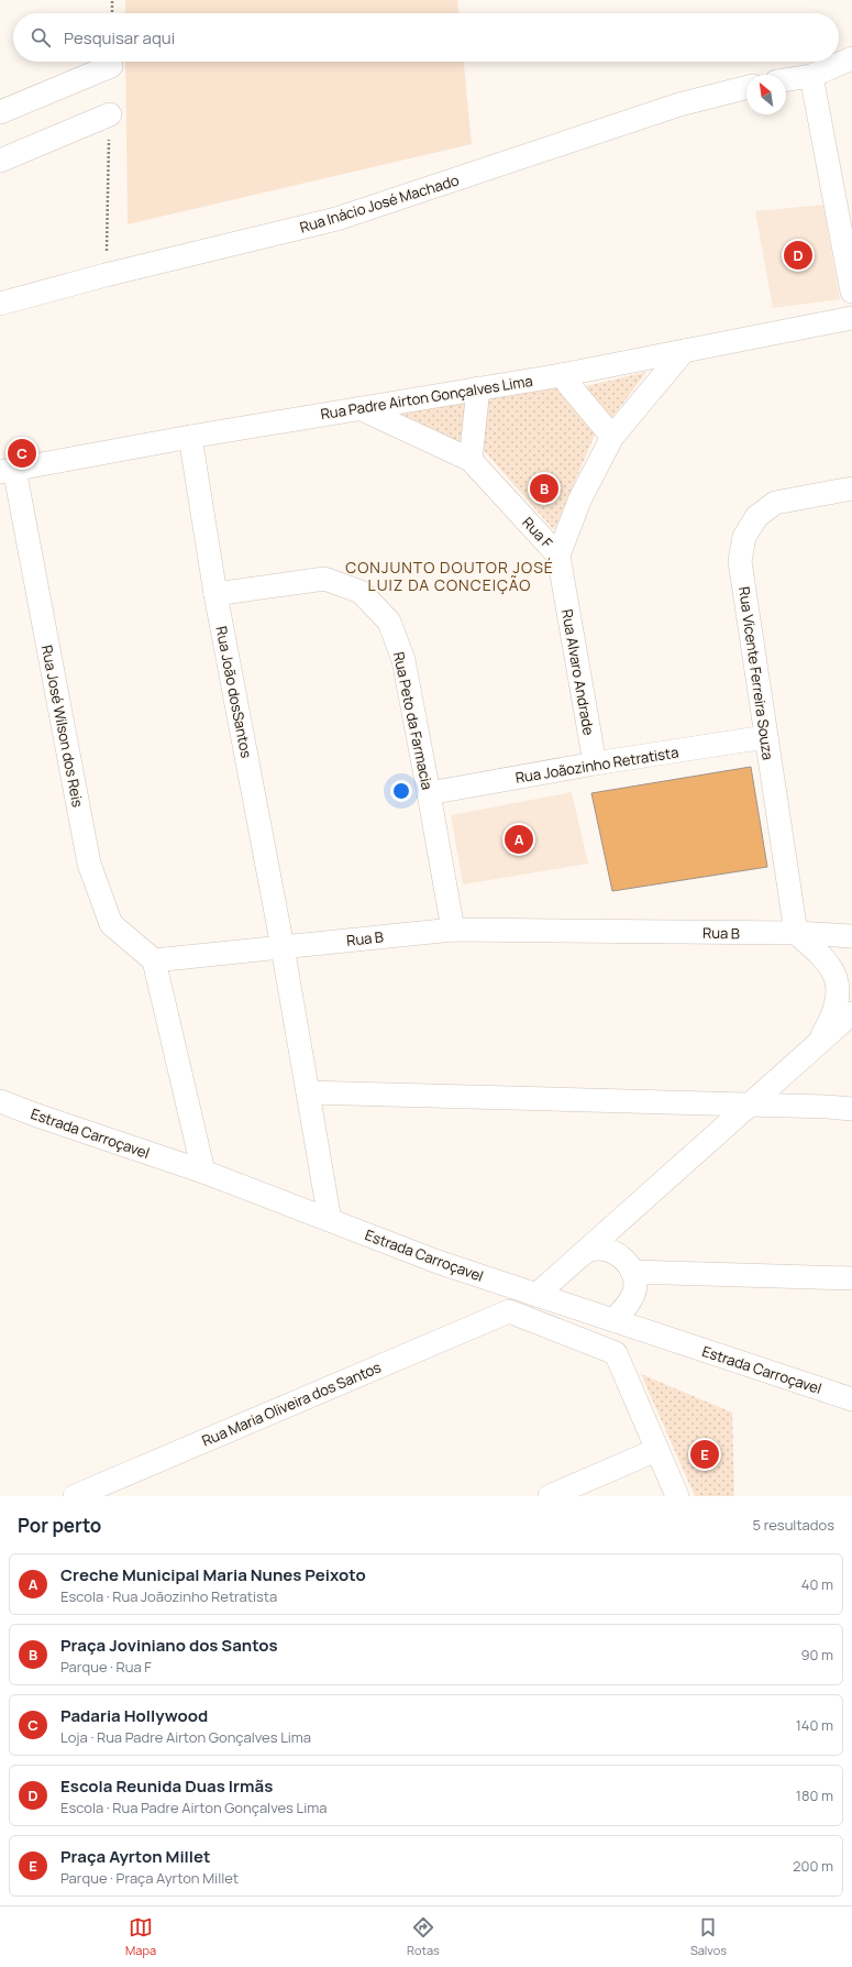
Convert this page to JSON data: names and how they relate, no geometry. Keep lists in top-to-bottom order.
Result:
{
  "streets": {
    "street": [
      "Rua Inácio José Machado",
      "Rua Padre Airton Gonçalves Lima",
      "Rua F",
      "Rua Alvaro Andrade",
      "Rua Vicente Ferreira Souza",
      "Rua João dosSantos",
      "Rua Peto da Farmacia",
      "Rua José Wilson dos Reis",
      "Rua Joãozinho Retratista",
      "Rua B",
      "Estrada Carroçavel",
      "Rua Maria Oliveira dos Santos"
    ]
  },
  "crossings": [
    ["Rua Padre Airton Gonçalves Lima", "Rua F"],
    ["Rua Padre Airton Gonçalves Lima", "Rua João dosSantos"],
    ["Rua Padre Airton Gonçalves Lima", "Rua José Wilson dos Reis"],
    ["Rua F", "Rua Alvaro Andrade"],
    ["Rua Alvaro Andrade", "Rua Joãozinho Retratista"],
    ["Rua Vicente Ferreira Souza", "Rua Joãozinho Retratista"],
    ["Rua Vicente Ferreira Souza", "Rua B"],
    ["Rua João dosSantos", "Rua Peto da Farmacia"],
    ["Rua João dosSantos", "Rua B"],
    ["Rua João dosSantos", "Estrada Carroçavel"],
    ["Rua Peto da Farmacia", "Rua Joãozinho Retratista"],
    ["Rua Peto da Farmacia", "Rua B"],
    ["Rua José Wilson dos Reis", "Rua B"]
  ],
  "districts": ["CONJUNTO DOUTOR JOSÉ LUIZ DA CONCEIÇÃO"],
  "north": "top left",
  "page": {
    "search": "Pesquisar aqui",
    "pins": [
      "D",
      "C",
      "B",
      "A",
      "E"
    ],
    "heading": ["Por perto", "5 resultados"],
    "list": [
      {
        "mark": "A",
        "name": "Creche Municipal Maria Nunes Peixoto",
        "note": "Escola · Rua Joãozinho Retratista",
        "value": "40 m"
      },
      {
        "mark": "B",
        "name": "Praça Joviniano dos Santos",
        "note": "Parque · Rua F",
        "value": "90 m"
      },
      {
        "mark": "C",
        "name": "Padaria Hollywood",
        "note": "Loja · Rua Padre Airton Gonçalves Lima",
        "value": "140 m"
      },
      {
        "mark": "D",
        "name": "Escola Reunida Duas Irmãs",
        "note": "Escola · Rua Padre Airton Gonçalves Lima",
        "value": "180 m"
      },
      {
        "mark": "E",
        "name": "Praça Ayrton Millet",
        "note": "Parque · Praça Ayrton Millet",
        "value": "200 m"
      }
    ],
    "nav": ["Mapa", "Rotas", "Salvos"]
  }
}
